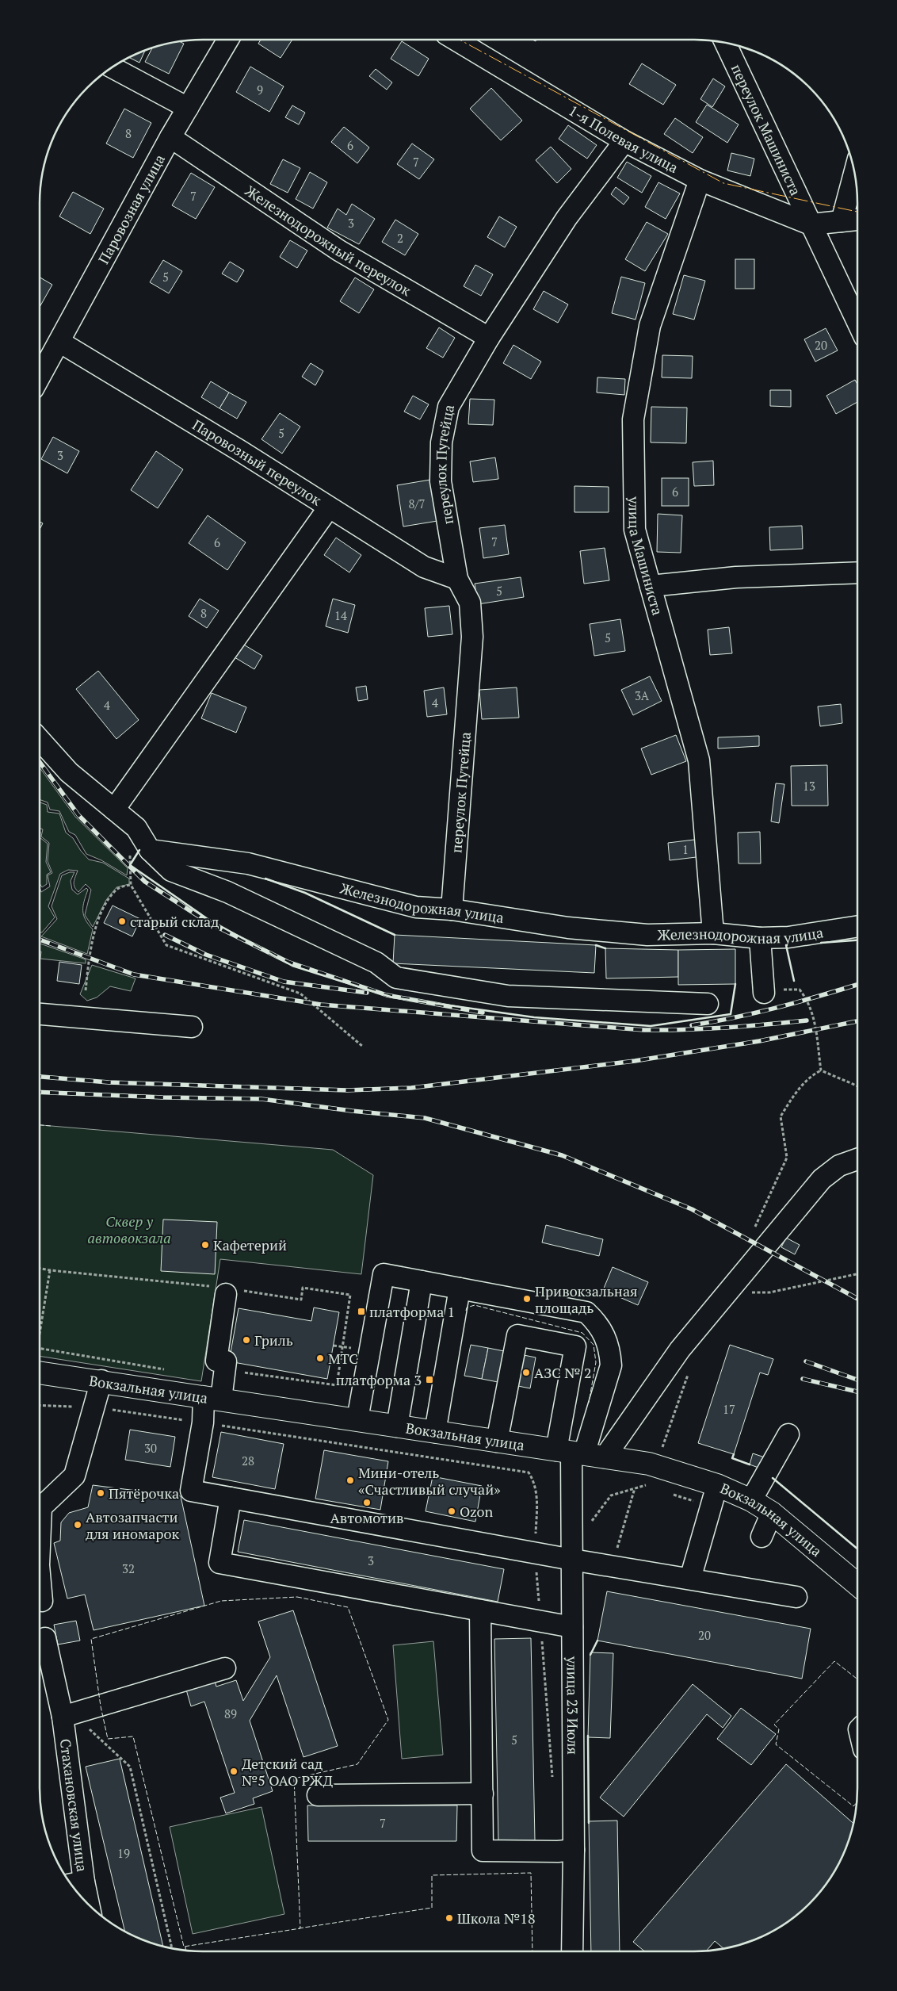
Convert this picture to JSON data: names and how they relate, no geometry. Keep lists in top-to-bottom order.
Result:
{
  "streets": {
    "main road": ["Вокзальная улица"],
    "street": [
      "переулок Машиниста",
      "1-я Полевая улица",
      "Паровозная улица",
      "Железнодорожный переулок",
      "Паровозный переулок",
      "переулок Путейца",
      "улица Машиниста",
      "Железнодорожная улица",
      "улица 23 Июля",
      "Стахановская улица"
    ]
  },
  "crossings": [
    ["переулок Машиниста", "1-я Полевая улица"],
    ["1-я Полевая улица", "переулок Путейца"],
    ["1-я Полевая улица", "улица Машиниста"],
    ["Паровозная улица", "Железнодорожный переулок"],
    ["Паровозная улица", "Паровозный переулок"],
    ["Железнодорожный переулок", "переулок Путейца"],
    ["Паровозный переулок", "переулок Путейца"],
    ["переулок Путейца", "Железнодорожная улица"],
    ["улица Машиниста", "Железнодорожная улица"],
    ["Вокзальная улица", "улица 23 Июля"]
  ],
  "parks": ["Сквер у автовокзала"],
  "places": {
    "other": [
      "старый склад",
      "Кафетерий",
      "Привокзальная площадь",
      "Гриль",
      "МТС",
      "АЗС № 2",
      "Мини-отель «Счастливый случай»",
      "Пятёрочка",
      "Автомотив",
      "Ozon",
      "Автозапчасти для иномарок",
      "Детский сад №5 ОАО РЖД",
      "Школа №18"
    ],
    "transit": ["платформа 1", "платформа 3"]
  },
  "house_numbers": [
    "9",
    "8",
    "6",
    "7",
    "7",
    "3",
    "2",
    "5",
    "20",
    "5",
    "3",
    "6",
    "8/7",
    "7",
    "6",
    "5",
    "8",
    "14",
    "5",
    "3А",
    "4",
    "4",
    "13",
    "1",
    "17",
    "30",
    "28",
    "3",
    "32",
    "20",
    "89",
    "5",
    "7",
    "19"
  ]
}
